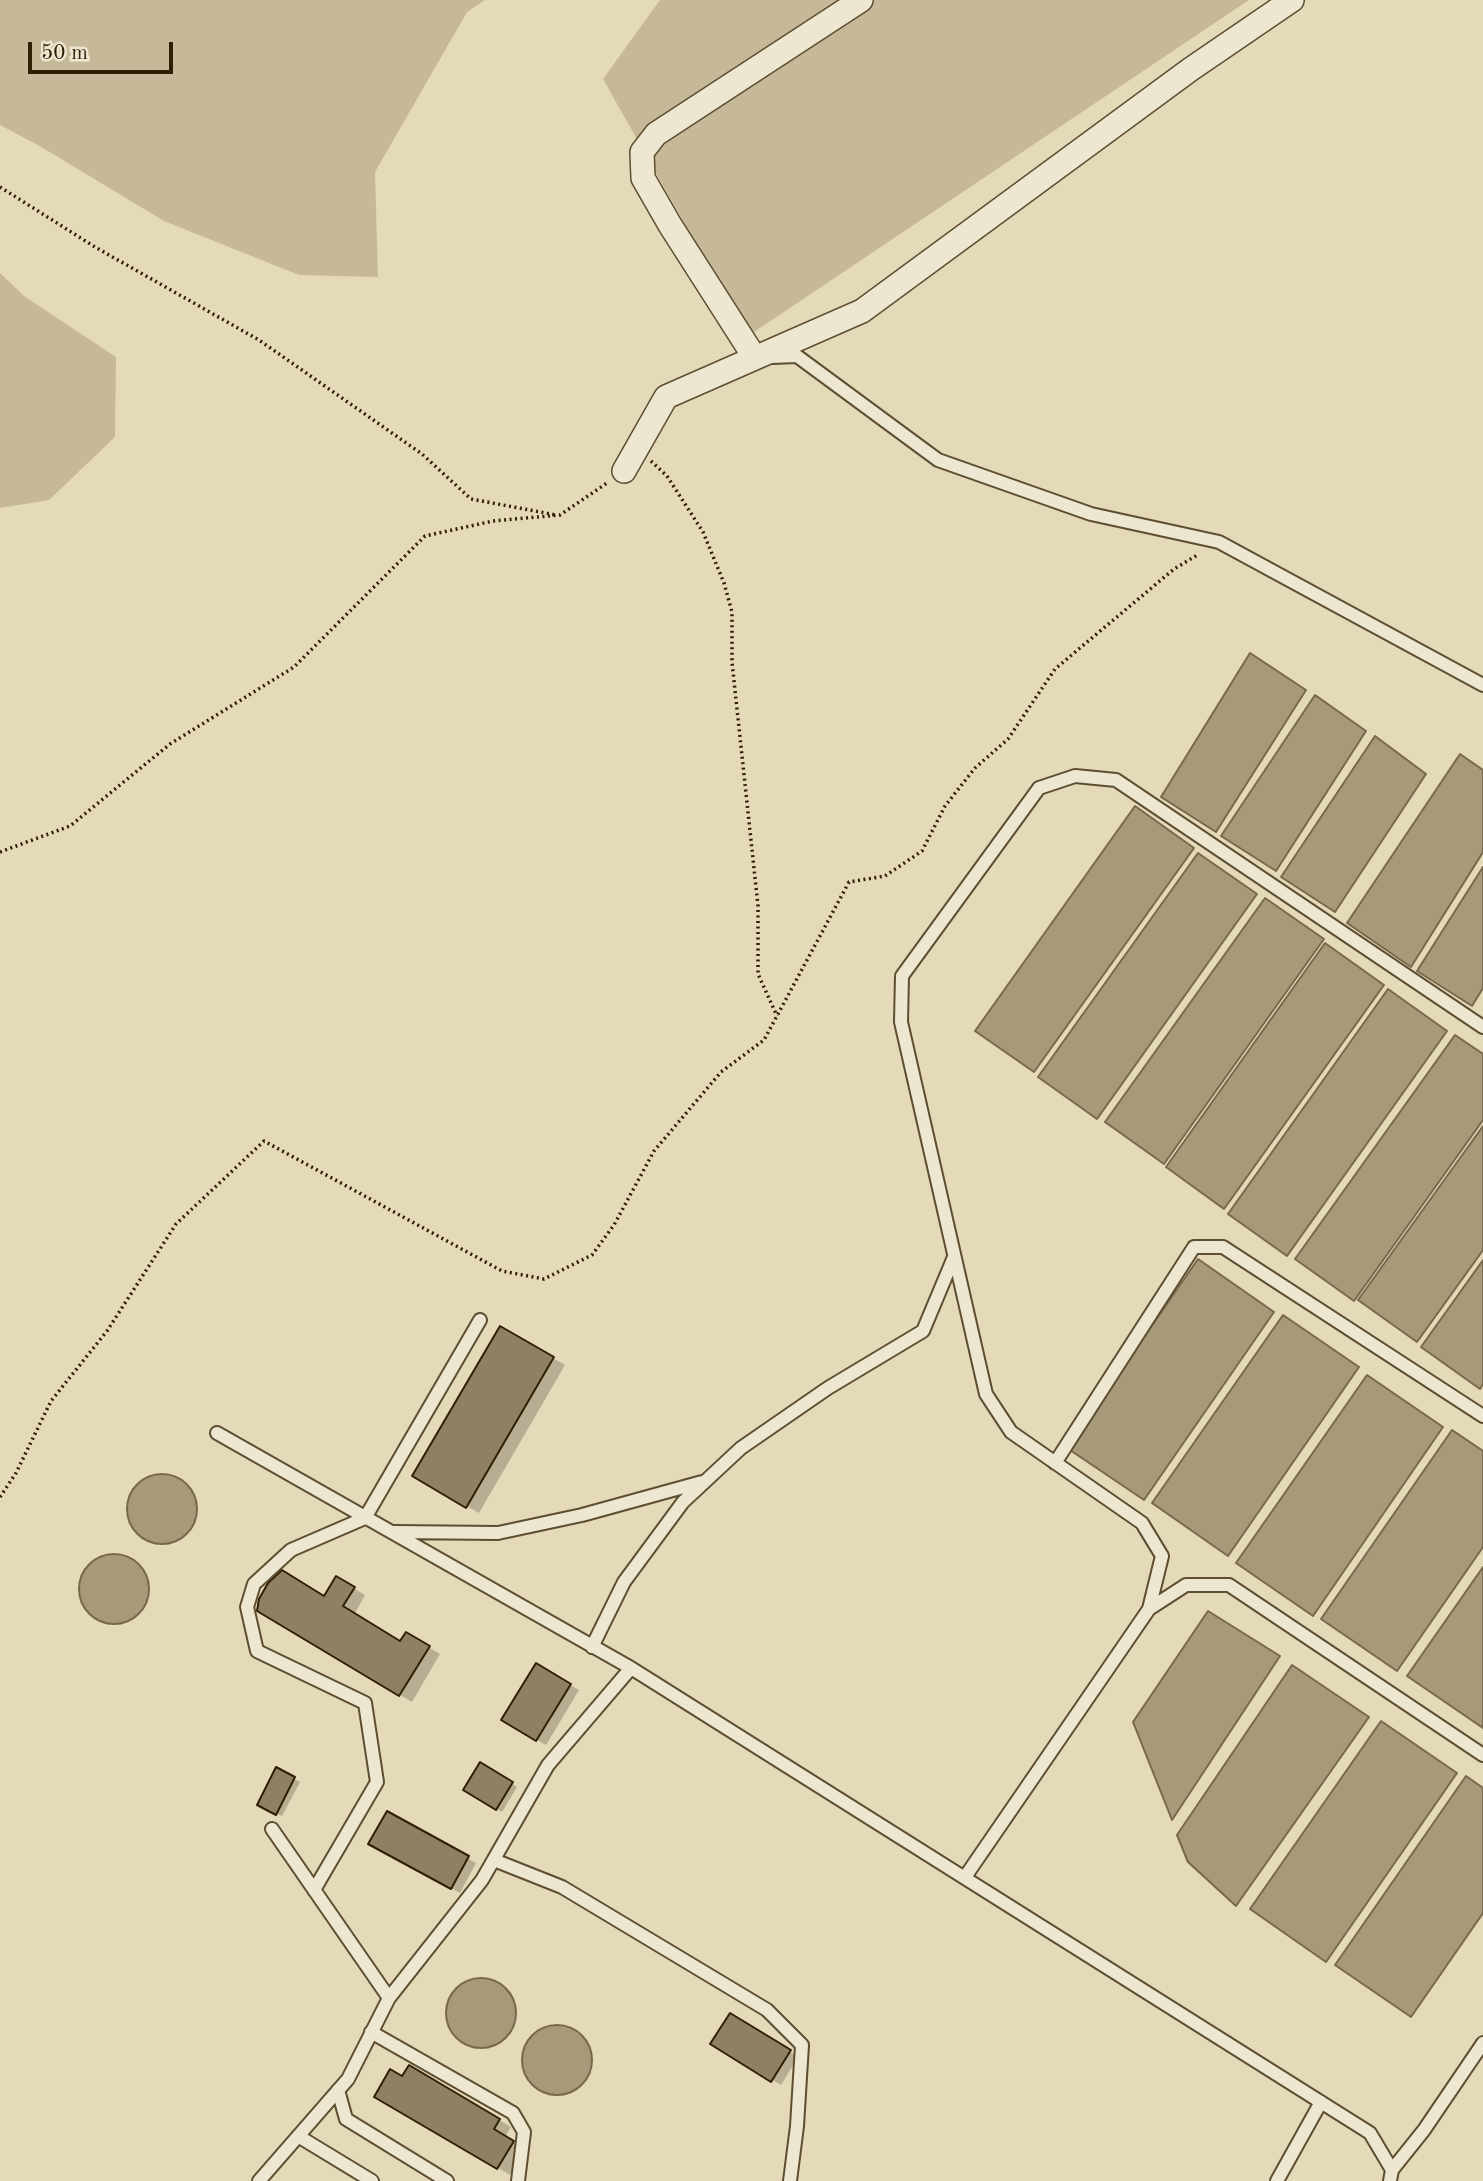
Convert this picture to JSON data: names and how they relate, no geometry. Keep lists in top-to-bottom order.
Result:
{
  "scale_bar": "50 m"
}
